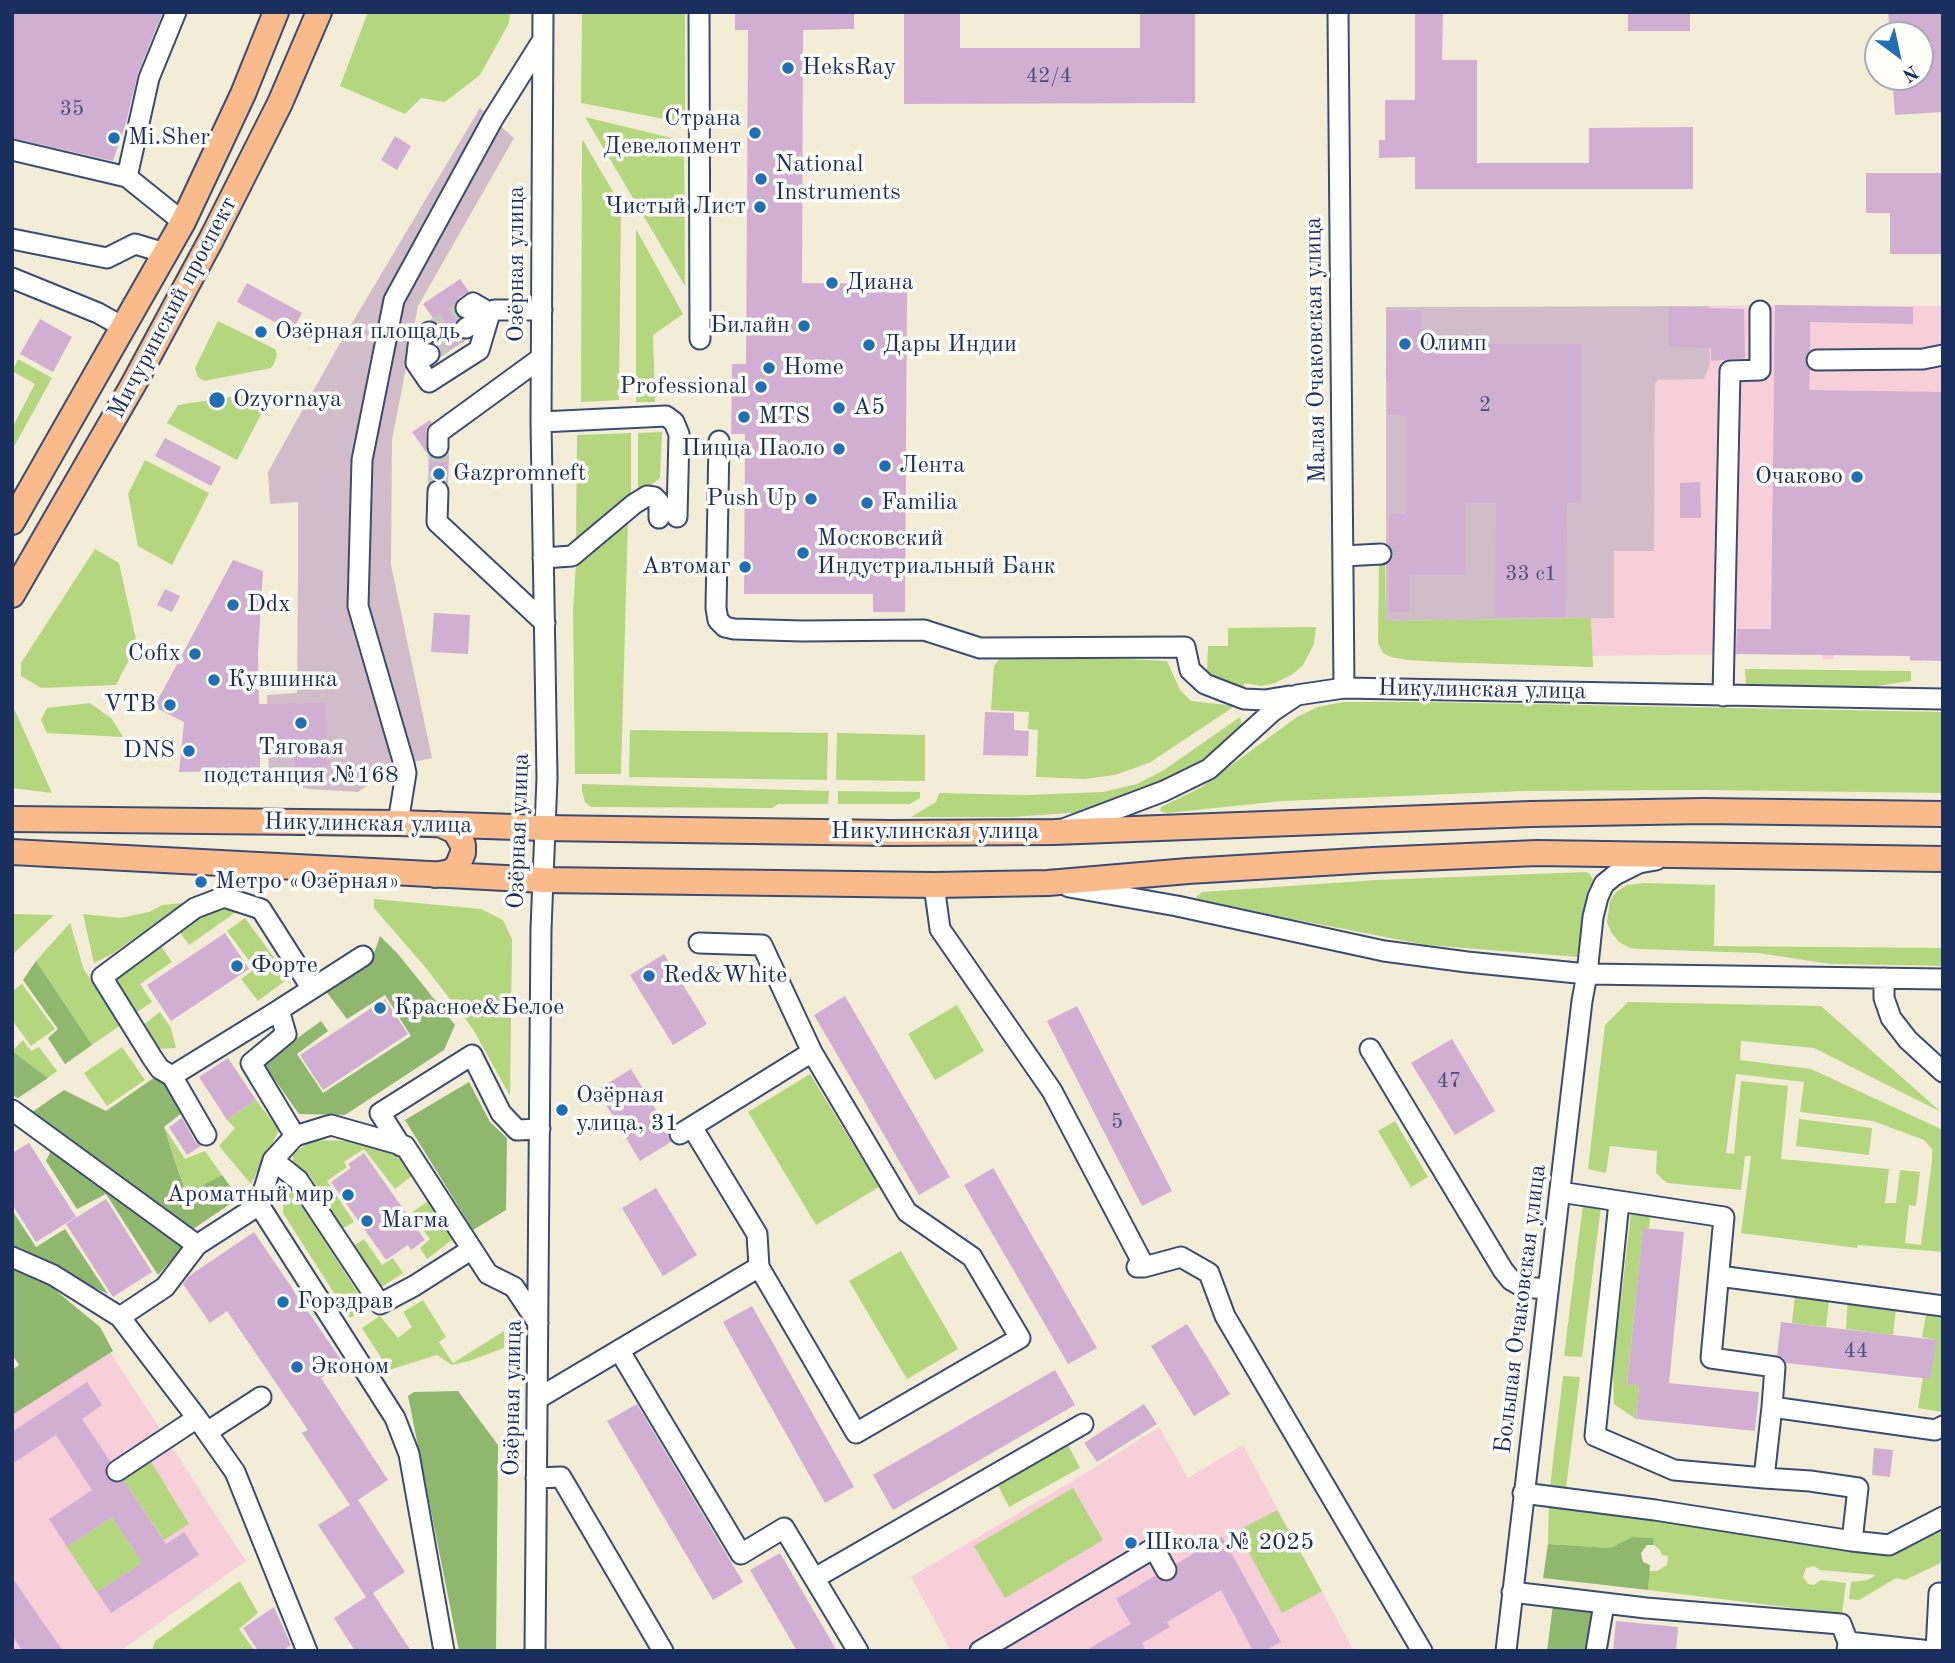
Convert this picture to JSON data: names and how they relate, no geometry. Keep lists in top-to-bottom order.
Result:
{
  "streets": {
    "main road": ["Мичуринский проспект", "Никулинская улица"],
    "street": ["Озёрная улица", "Малая Очаковская улица", "Большая Очаковская улица"]
  },
  "crossings": [
    ["Озёрная улица", "Никулинская улица"],
    ["Малая Очаковская улица", "Никулинская улица"],
    ["Никулинская улица", "Большая Очаковская улица"]
  ],
  "places": [
    "HeksRay",
    "Страна Девелопмент",
    "Mi.Sher",
    "National Instruments",
    "Чистый Лист",
    "Диана",
    "Билайн",
    "Озёрная площадь",
    "Олимп",
    "Дары Индии",
    "Home",
    "Professional",
    "Ozyornaya",
    "А5",
    "MTS",
    "Пицца Паоло",
    "Лента",
    "Gazpromneft",
    "Очаково",
    "Push Up",
    "Familia",
    "Московский Индустриальный Банк",
    "Автомаг",
    "Ddx",
    "Cofix",
    "Кувшинка",
    "VTB",
    "Тяговая подстанция №168",
    "DNS",
    "Метро «Озёрная»",
    "Форте",
    "Red&White",
    "Красное&Белое",
    "Озёрная улица, 31",
    "Ароматный мир",
    "Магма",
    "Горздрав",
    "Эконом",
    "Школа № 2025"
  ],
  "house_numbers": [
    "42/4",
    "35",
    "2",
    "33 с1",
    "47",
    "5",
    "44"
  ],
  "north": "bottom right"
}
